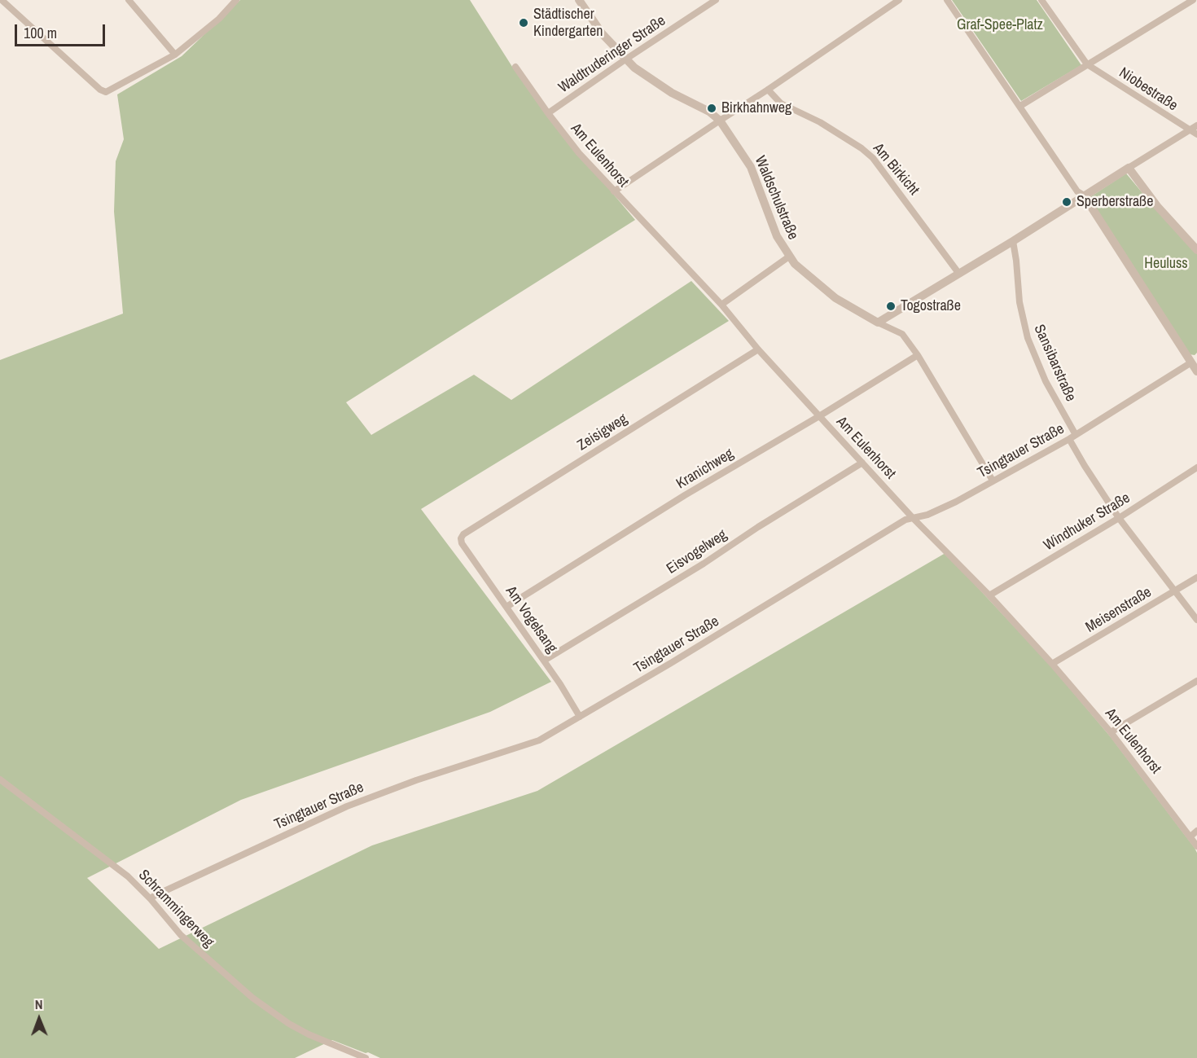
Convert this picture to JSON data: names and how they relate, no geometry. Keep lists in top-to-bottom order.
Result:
{
  "streets": {
    "street": [
      "Waldtruderinger Straße",
      "Niobestraße",
      "Am Eulenhorst",
      "Am Birkicht",
      "Waldschulstraße",
      "Sansibarstraße",
      "Zeisigweg",
      "Tsingtauer Straße",
      "Kranichweg",
      "Windhuker Straße",
      "Eisvogelweg",
      "Meisenstraße",
      "Am Vogelsang",
      "Schrammingerweg"
    ]
  },
  "crossings": [
    ["Waldtruderinger Straße", "Am Eulenhorst"],
    ["Waldtruderinger Straße", "Waldschulstraße"],
    ["Am Eulenhorst", "Zeisigweg"],
    ["Am Eulenhorst", "Tsingtauer Straße"],
    ["Am Eulenhorst", "Kranichweg"],
    ["Am Eulenhorst", "Windhuker Straße"],
    ["Am Eulenhorst", "Eisvogelweg"],
    ["Am Eulenhorst", "Meisenstraße"],
    ["Waldschulstraße", "Tsingtauer Straße"],
    ["Waldschulstraße", "Kranichweg"],
    ["Sansibarstraße", "Tsingtauer Straße"],
    ["Zeisigweg", "Am Vogelsang"],
    ["Tsingtauer Straße", "Am Vogelsang"],
    ["Tsingtauer Straße", "Schrammingerweg"],
    ["Kranichweg", "Am Vogelsang"],
    ["Eisvogelweg", "Am Vogelsang"]
  ],
  "parks": ["Graf-Spee-Platz", "Heuluss"],
  "places": [
    "Städtischer Kindergarten",
    "Birkhahnweg",
    "Sperberstraße",
    "Togostraße"
  ],
  "scale_bar": "100 m",
  "north": "top"
}
